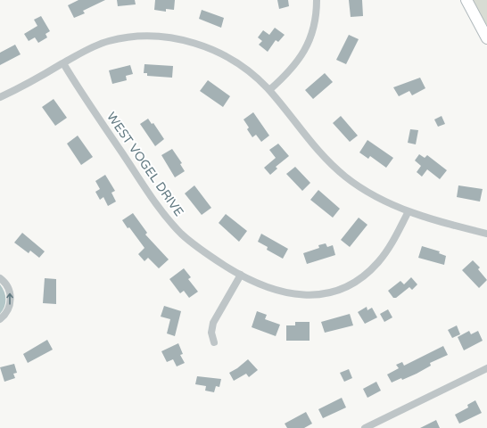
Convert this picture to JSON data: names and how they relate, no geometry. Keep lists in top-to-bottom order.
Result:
{
  "streets": {
    "street": ["WEST VOGEL DRIVE"]
  }
}
